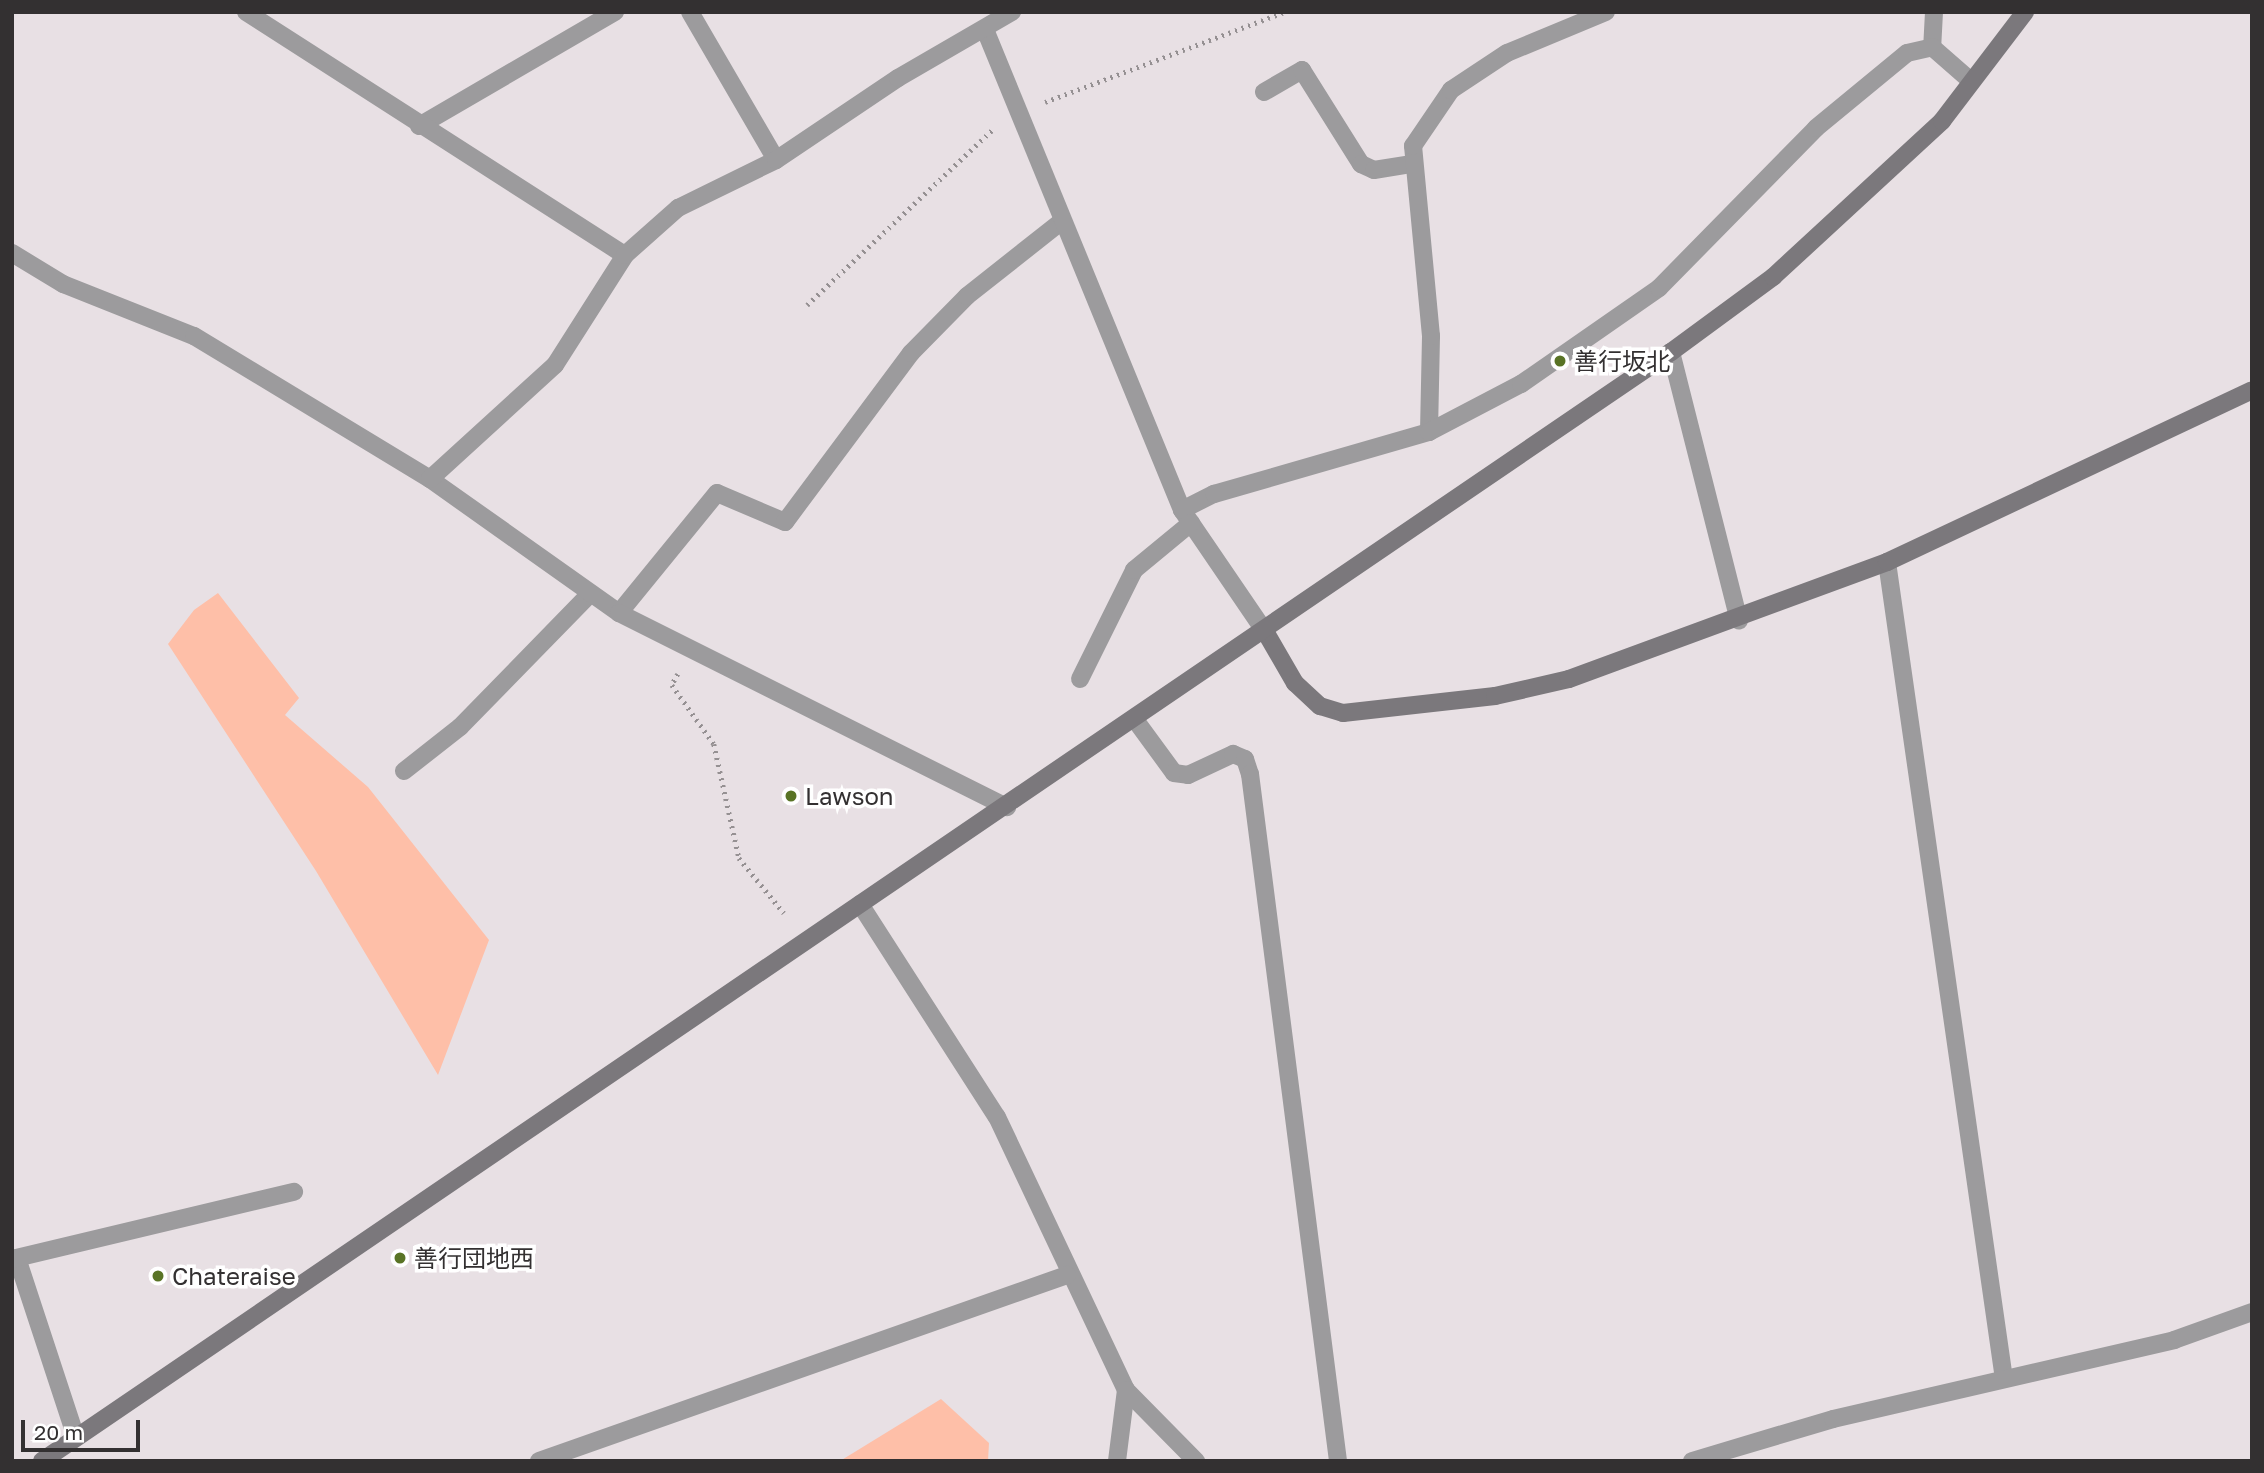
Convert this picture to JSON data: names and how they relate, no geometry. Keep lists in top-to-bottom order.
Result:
{
  "places": [
    "善行坂北",
    "Lawson",
    "善行団地西",
    "Chateraise"
  ],
  "scale_bar": "20 m"
}
